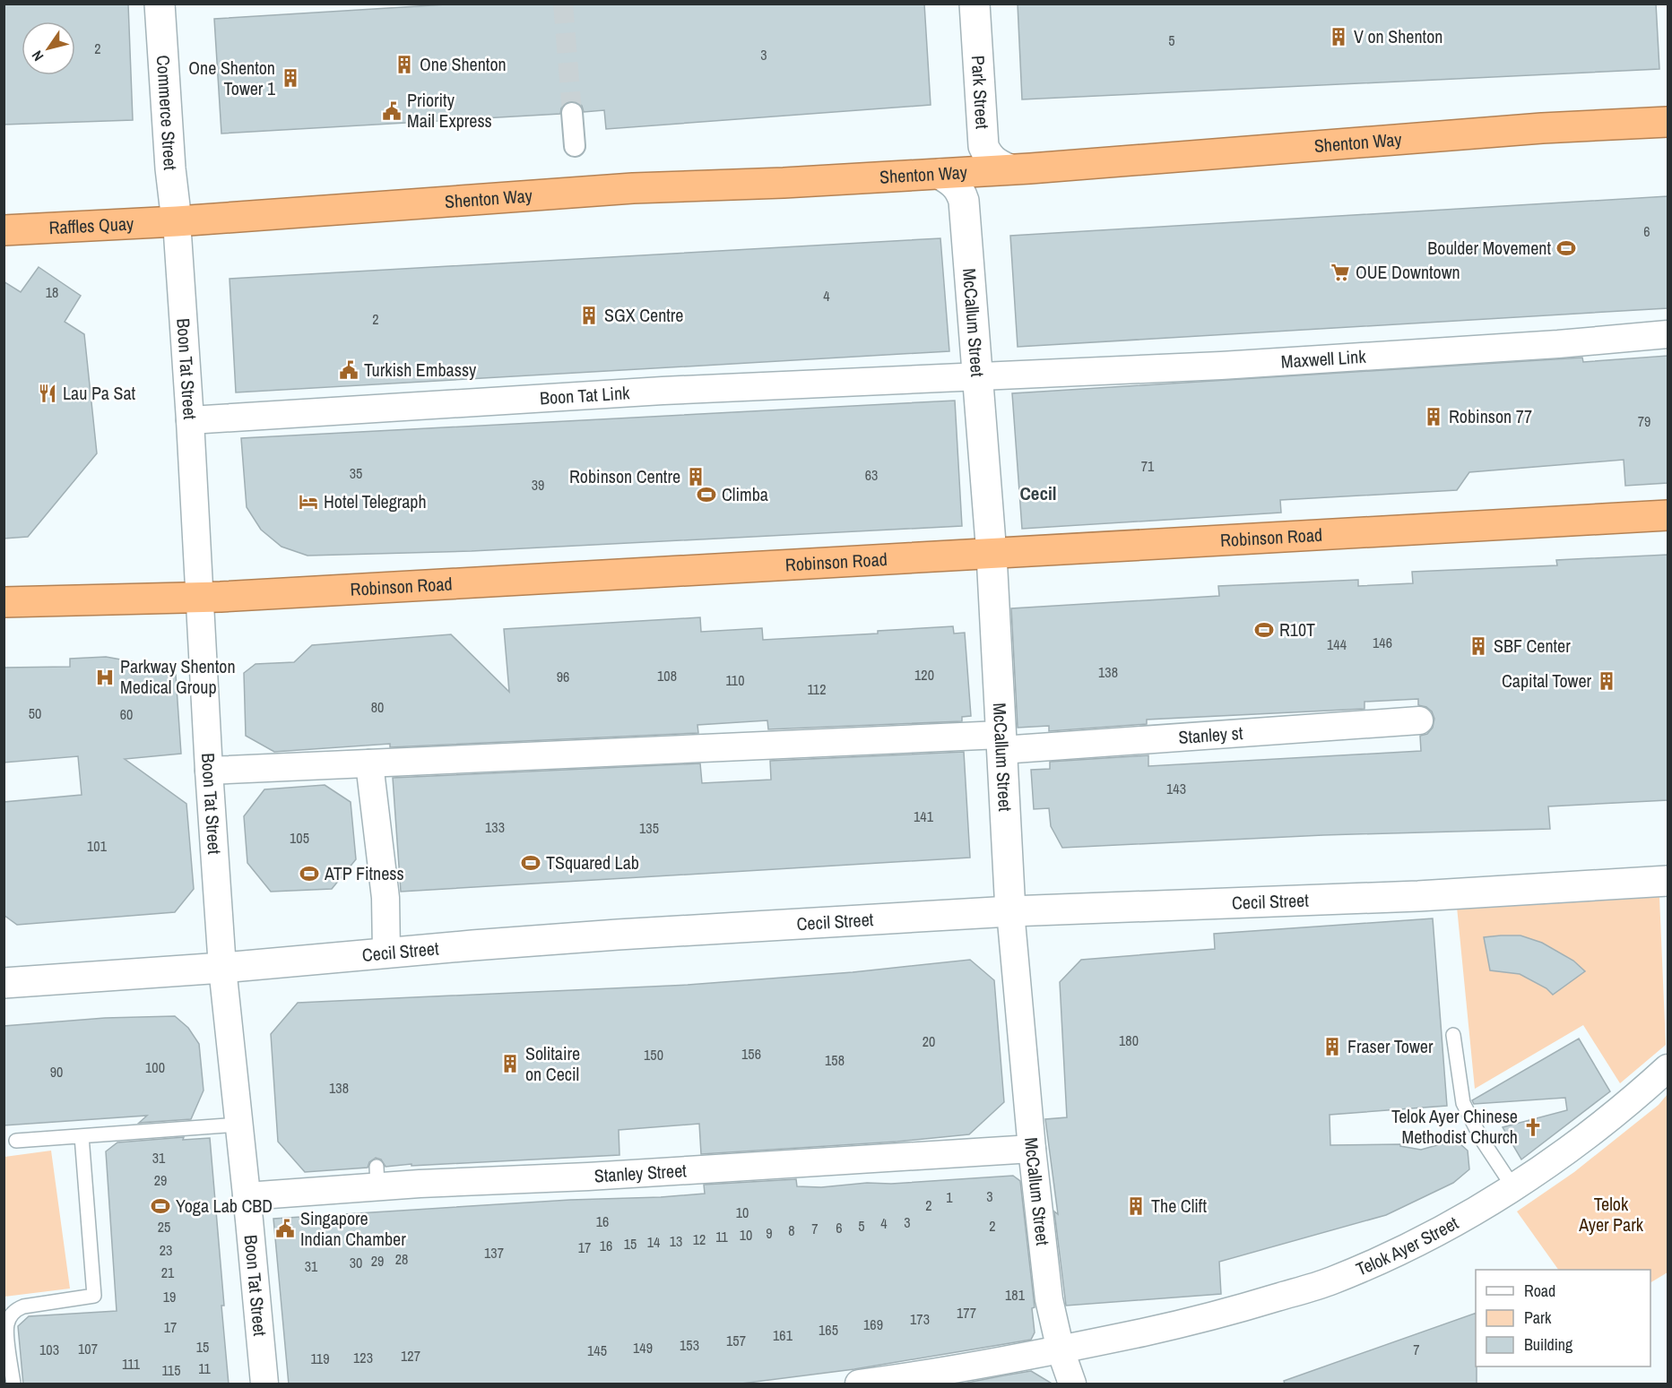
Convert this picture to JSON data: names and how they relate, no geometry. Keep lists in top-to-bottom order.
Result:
{
  "streets": {
    "highway": ["Shenton Way", "Raffles Quay", "Robinson Road"],
    "main road": [
      "Park Street",
      "Commerce Street",
      "McCallum Street",
      "Cecil Street"
    ],
    "street": [
      "Maxwell Link",
      "Boon Tat Street",
      "Boon Tat Link",
      "Stanley st",
      "Stanley Street",
      "Telok Ayer Street"
    ]
  },
  "crossings": [
    ["Park Street", "Shenton Way"],
    ["Commerce Street", "Shenton Way"],
    ["Commerce Street", "Raffles Quay"],
    ["Commerce Street", "Boon Tat Street"],
    ["Shenton Way", "Raffles Quay"],
    ["Shenton Way", "McCallum Street"],
    ["Shenton Way", "Boon Tat Street"],
    ["Raffles Quay", "Boon Tat Street"],
    ["McCallum Street", "Maxwell Link"],
    ["McCallum Street", "Boon Tat Link"],
    ["McCallum Street", "Robinson Road"],
    ["McCallum Street", "Stanley st"],
    ["McCallum Street", "Cecil Street"],
    ["McCallum Street", "Stanley Street"],
    ["McCallum Street", "Telok Ayer Street"],
    ["Maxwell Link", "Boon Tat Link"],
    ["Boon Tat Street", "Boon Tat Link"],
    ["Boon Tat Street", "Robinson Road"],
    ["Boon Tat Street", "Stanley st"],
    ["Boon Tat Street", "Cecil Street"],
    ["Boon Tat Street", "Stanley Street"]
  ],
  "districts": ["Cecil"],
  "parks": ["Telok Ayer Park"],
  "places": {
    "building": [
      "V on Shenton",
      "One Shenton",
      "One Shenton Tower 1",
      "SGX Centre",
      "Robinson 77",
      "Robinson Centre",
      "SBF Center",
      "Capital Tower",
      "Fraser Tower",
      "Solitaire on Cecil",
      "The Clift"
    ],
    "public building": ["Priority Mail Express", "Turkish Embassy", "Singapore Indian Chamber"],
    "sports": [
      "Boulder Movement",
      "Climba",
      "R10T",
      "TSquared Lab",
      "ATP Fitness",
      "Yoga Lab CBD"
    ],
    "supermarket": ["OUE Downtown"],
    "restaurant": ["Lau Pa Sat"],
    "hotel": ["Hotel Telegraph"],
    "hospital": ["Parkway Shenton Medical Group"],
    "church": ["Telok Ayer Chinese Methodist Church"]
  },
  "house_numbers": [
    "5",
    "2",
    "3",
    "6",
    "18",
    "4",
    "2",
    "79",
    "71",
    "35",
    "63",
    "39",
    "146",
    "144",
    "138",
    "120",
    "108",
    "96",
    "110",
    "112",
    "80",
    "50",
    "60",
    "143",
    "141",
    "133",
    "135",
    "105",
    "101",
    "180",
    "20",
    "156",
    "150",
    "158",
    "100",
    "90",
    "138",
    "31",
    "29",
    "3",
    "1",
    "2",
    "10",
    "16",
    "3",
    "4",
    "5",
    "2",
    "25",
    "6",
    "7",
    "8",
    "9",
    "10",
    "11",
    "12",
    "13",
    "14",
    "15",
    "16",
    "17",
    "23",
    "137",
    "28",
    "29",
    "30",
    "31",
    "21",
    "181",
    "19",
    "177",
    "173",
    "169",
    "17",
    "165",
    "161",
    "157",
    "153",
    "15",
    "149",
    "107",
    "103",
    "7",
    "145",
    "127",
    "123",
    "119",
    "111",
    "11",
    "115"
  ],
  "legend": ["Road", "Park", "Building"],
  "north": "bottom left"
}
